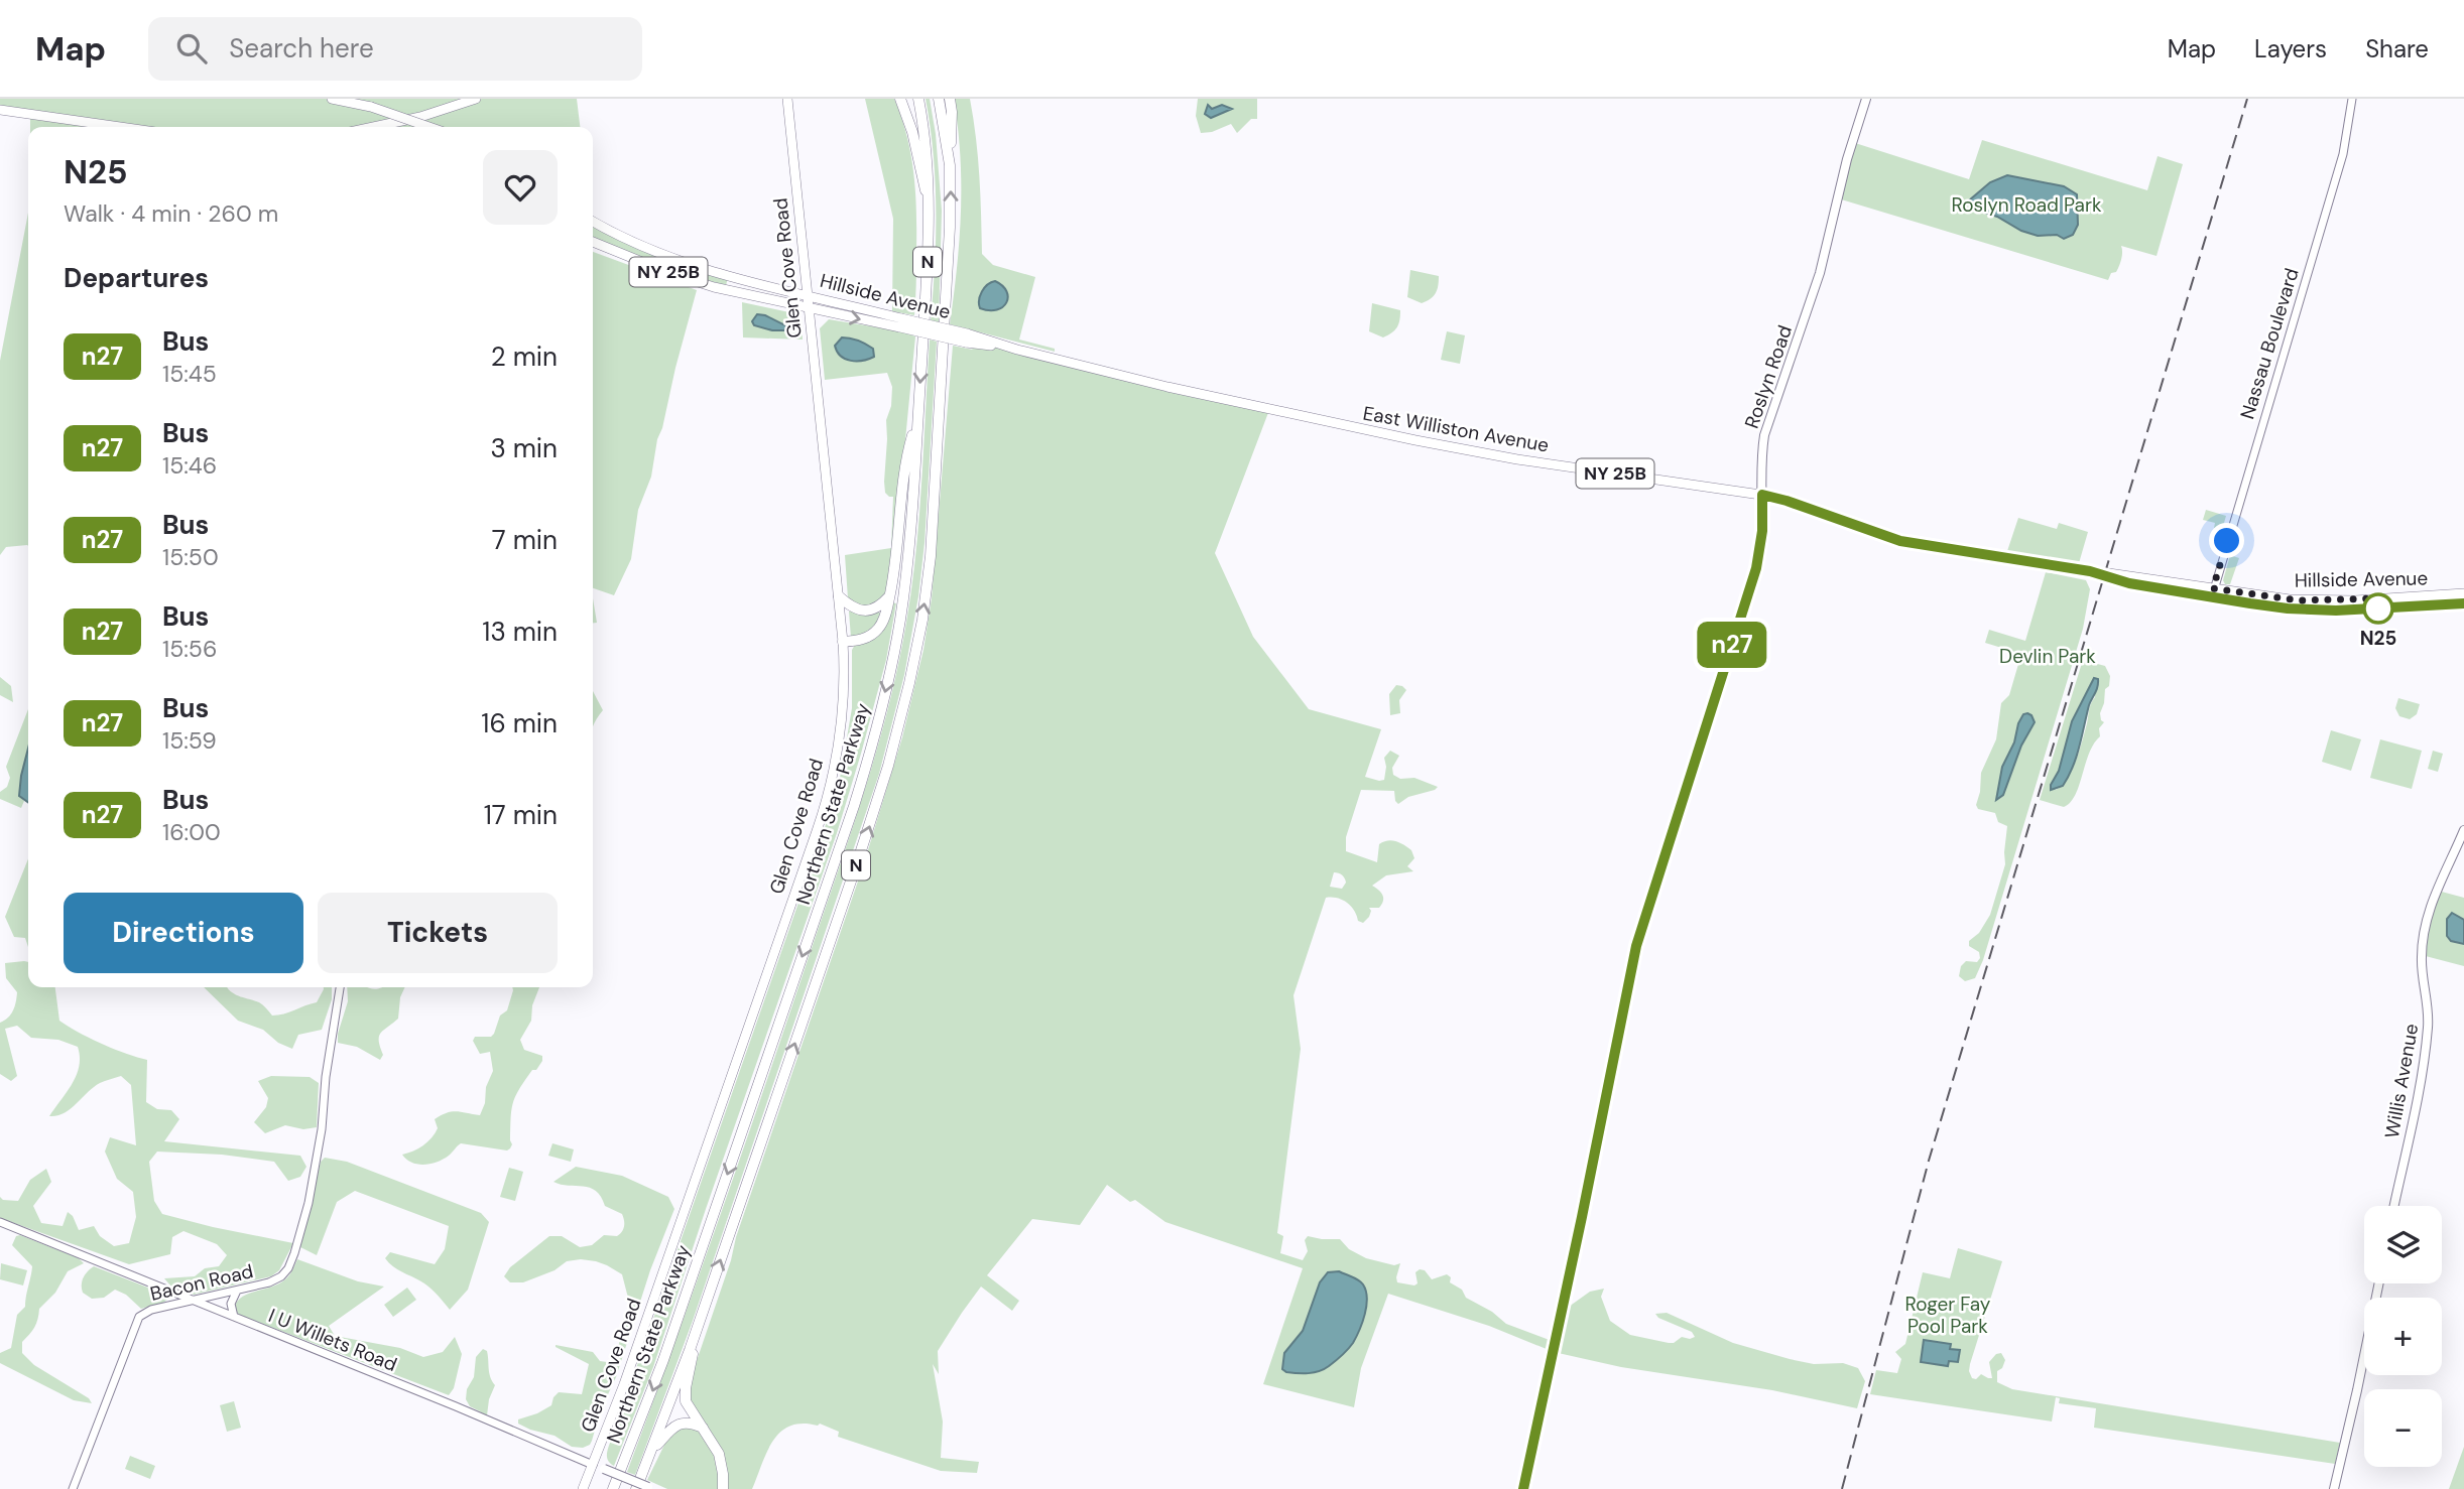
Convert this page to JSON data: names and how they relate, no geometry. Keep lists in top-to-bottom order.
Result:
{
  "streets": {
    "highway": ["N", "Northern State Parkway"],
    "main road": [
      "Glen Cove Road",
      "NY 25B",
      "Hillside Avenue",
      "Roslyn Road",
      "East Williston Avenue",
      "Willis Avenue",
      "I U Willets Road"
    ],
    "street": ["Nassau Boulevard", "Bacon Road"]
  },
  "crossings": [
    ["Glen Cove Road", "Hillside Avenue"],
    ["Glen Cove Road", "I U Willets Road"],
    ["Hillside Avenue", "Nassau Boulevard"],
    ["Hillside Avenue", "East Williston Avenue"],
    ["Roslyn Road", "East Williston Avenue"],
    ["Bacon Road", "I U Willets Road"]
  ],
  "parks": ["Roslyn Road Park", "Devlin Park", "Roger Fay Pool Park"],
  "places": ["N25"],
  "lines": ["bus line n27"],
  "page": {
    "header": "Map",
    "search": "Search here",
    "nav": ["Map", "Layers", "Share"],
    "on_map": "n27",
    "heading": [
      ["N25", "Walk · 4 min · 260 m"],
      "Departures"
    ],
    "list": [
      {
        "mark": "n27",
        "name": "Bus",
        "note": "15:45",
        "value": "2 min"
      },
      {
        "mark": "n27",
        "name": "Bus",
        "note": "15:46",
        "value": "3 min"
      },
      {
        "mark": "n27",
        "name": "Bus",
        "note": "15:50",
        "value": "7 min"
      },
      {
        "mark": "n27",
        "name": "Bus",
        "note": "15:56",
        "value": "13 min"
      },
      {
        "mark": "n27",
        "name": "Bus",
        "note": "15:59",
        "value": "16 min"
      },
      {
        "mark": "n27",
        "name": "Bus",
        "note": "16:00",
        "value": "17 min"
      }
    ],
    "buttons": ["Directions", "Tickets"],
    "map_buttons": ["+", "−"]
  }
}
